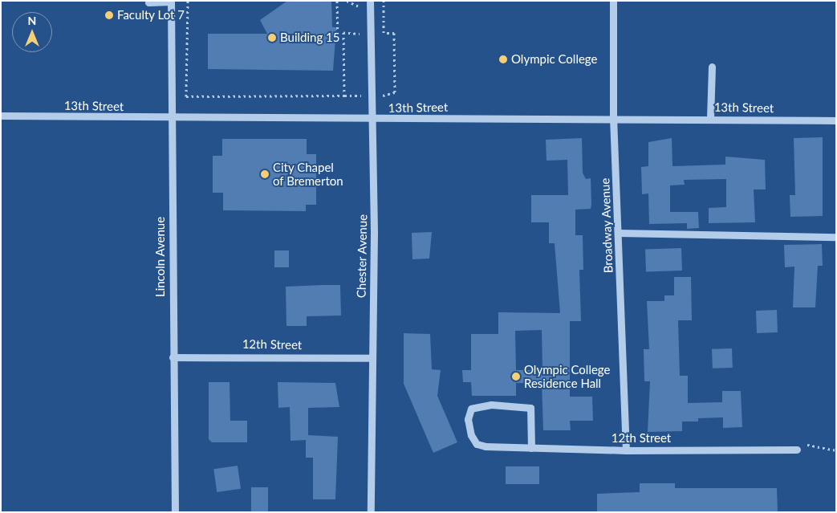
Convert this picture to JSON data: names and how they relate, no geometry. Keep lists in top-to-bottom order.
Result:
{
  "streets": {
    "street": [
      "13th Street",
      "Broadway Avenue",
      "Chester Avenue",
      "Lincoln Avenue",
      "12th Street"
    ]
  },
  "crossings": [
    ["13th Street", "Broadway Avenue"],
    ["13th Street", "Chester Avenue"],
    ["13th Street", "Lincoln Avenue"],
    ["Broadway Avenue", "12th Street"],
    ["Chester Avenue", "12th Street"],
    ["Lincoln Avenue", "12th Street"]
  ],
  "places": [
    "Faculty Lot 7",
    "Building 15",
    "Olympic College",
    "City Chapel of Bremerton",
    "Olympic College Residence Hall"
  ],
  "north": "top"
}
